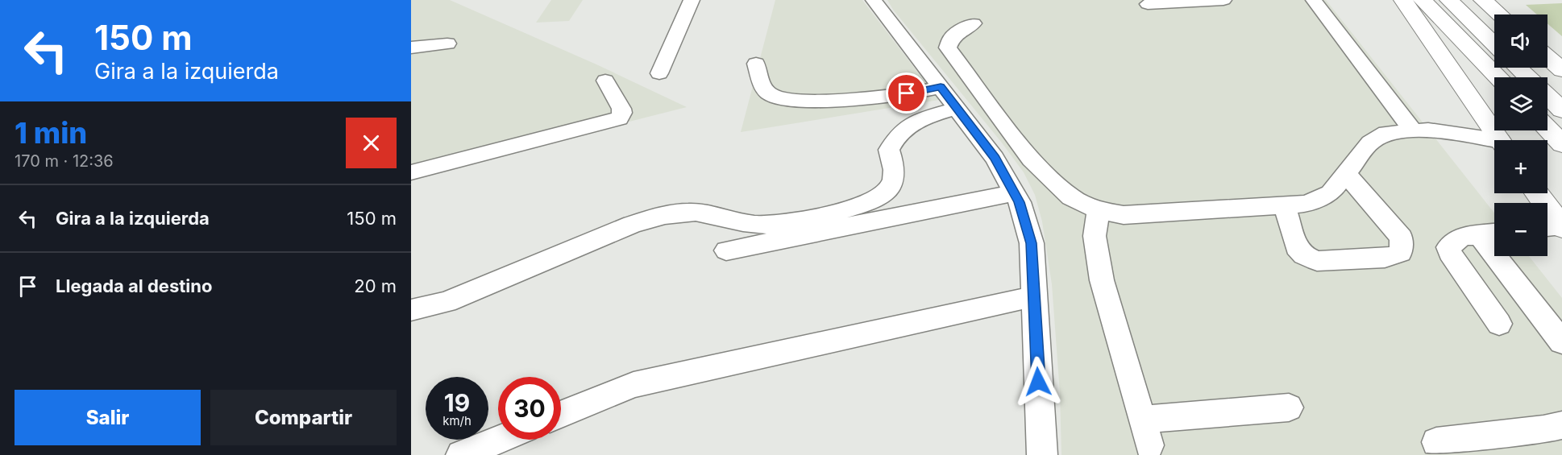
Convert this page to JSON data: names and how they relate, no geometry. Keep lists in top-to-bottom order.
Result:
{
  "page": {
    "turn": ["150 m", "Gira a la izquierda"],
    "map_buttons": ["+", "−"],
    "heading": ["1 min", "170 m · 12:36"],
    "list": [
      {
        "name": "Gira a la izquierda",
        "value": "150 m"
      },
      {
        "name": "Llegada al destino",
        "value": "20 m"
      }
    ],
    "speed": "19 km/h",
    "limit": "30",
    "buttons": ["Salir", "Compartir"]
  }
}
